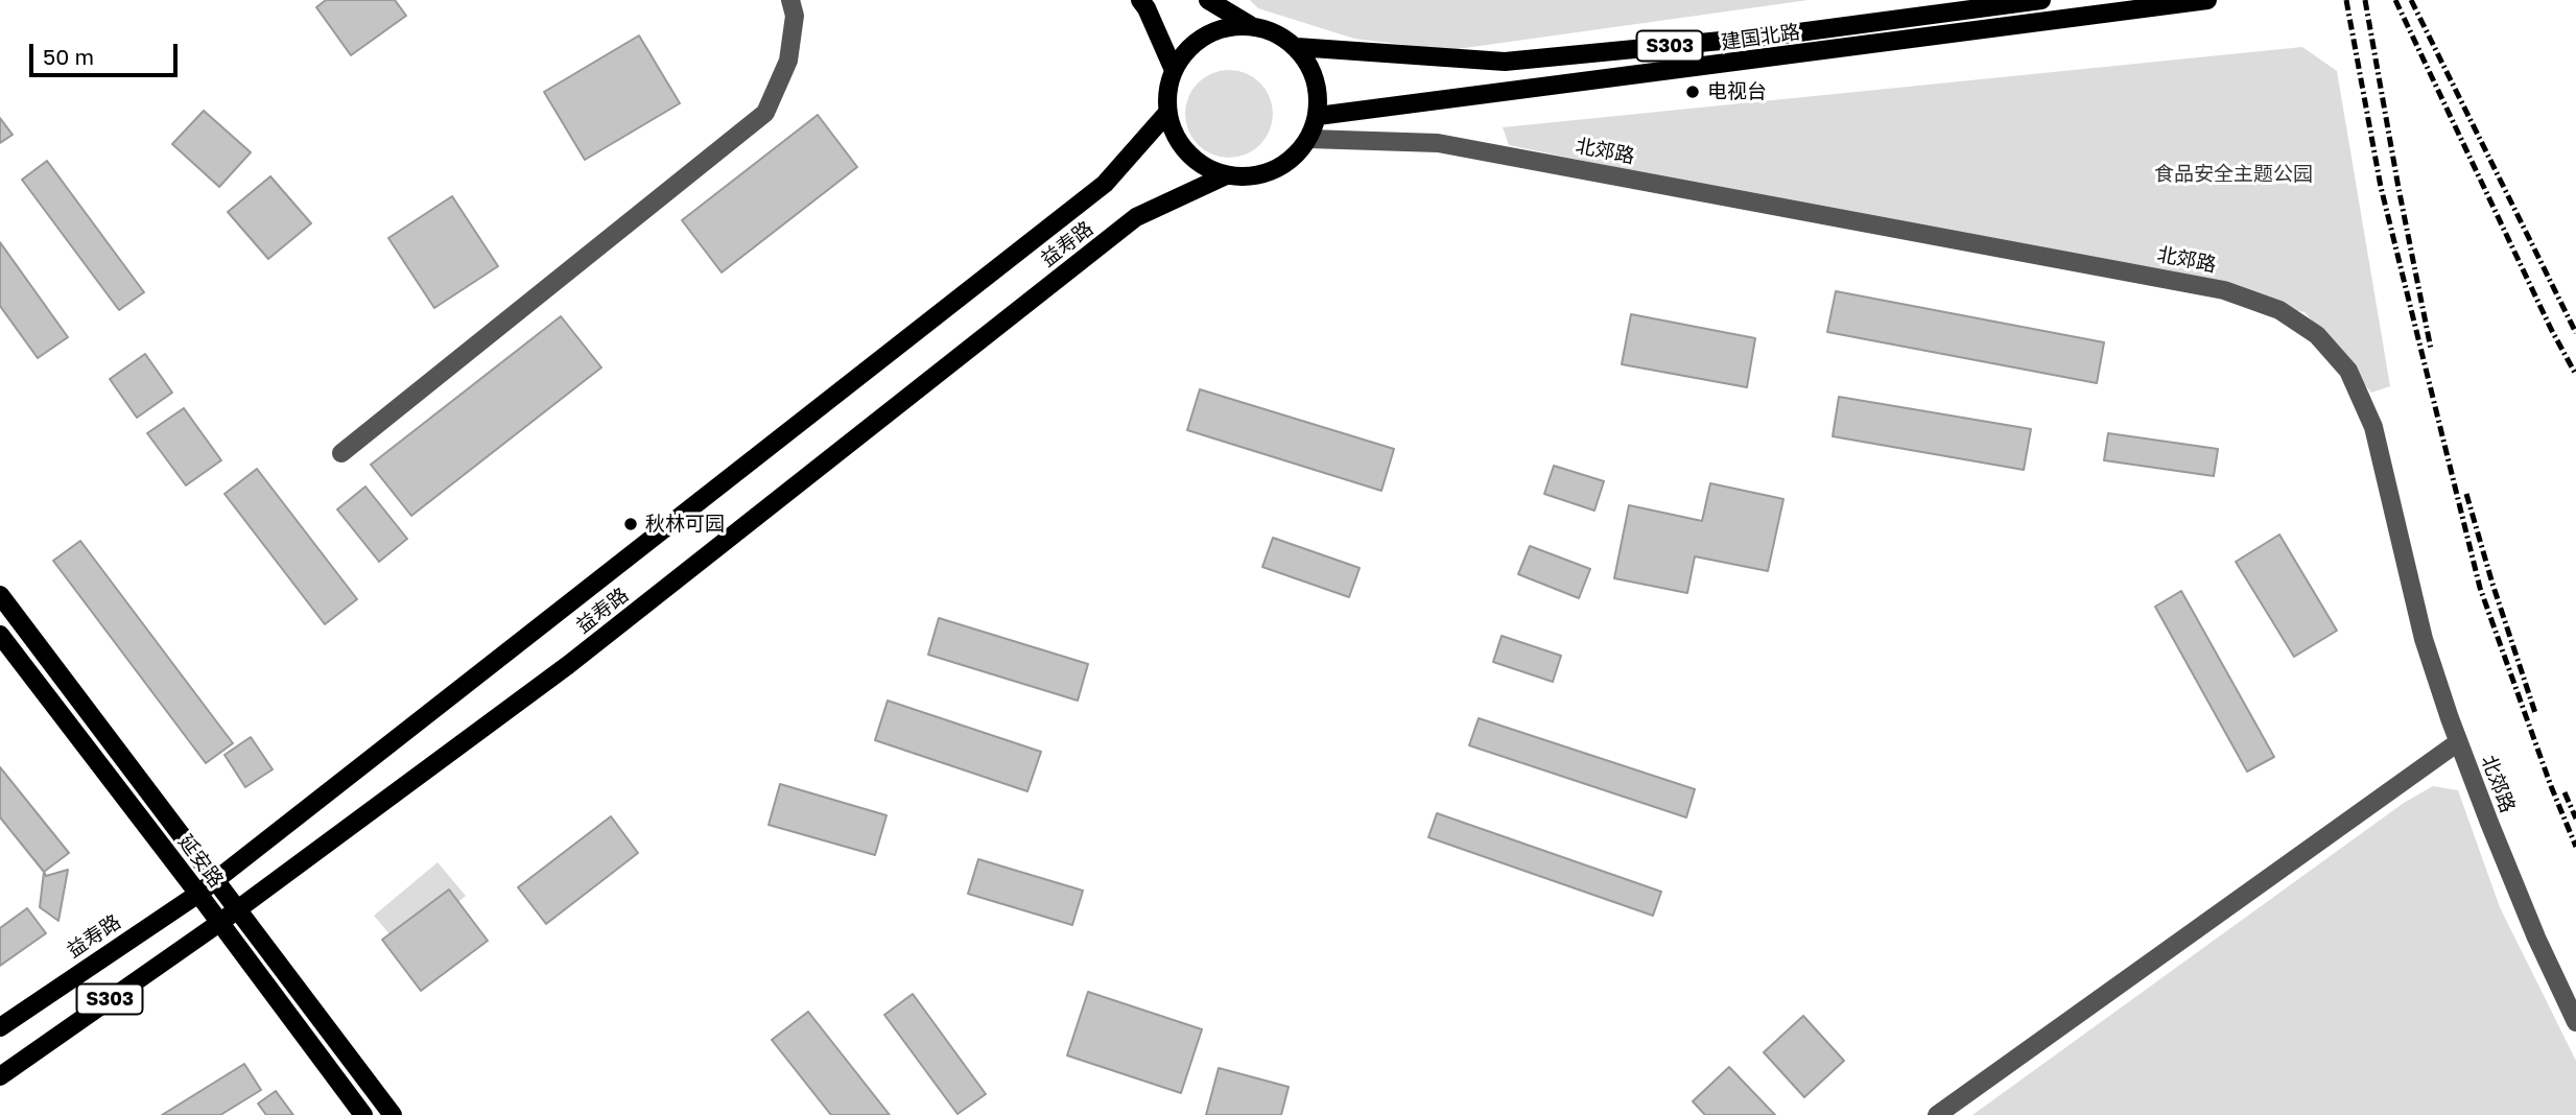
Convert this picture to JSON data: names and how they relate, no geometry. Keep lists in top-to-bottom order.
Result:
{
  "streets": {
    "main road": [
      "建国北路",
      "S303",
      "益寿路",
      "延安路"
    ],
    "street": ["北郊路"]
  },
  "crossings": [
    ["建国北路", "北郊路"],
    ["建国北路", "益寿路"],
    ["北郊路", "益寿路"],
    ["益寿路", "延安路"]
  ],
  "parks": ["食品安全主题公园"],
  "places": ["电视台", "秋林可园"],
  "scale_bar": "50 m"
}
